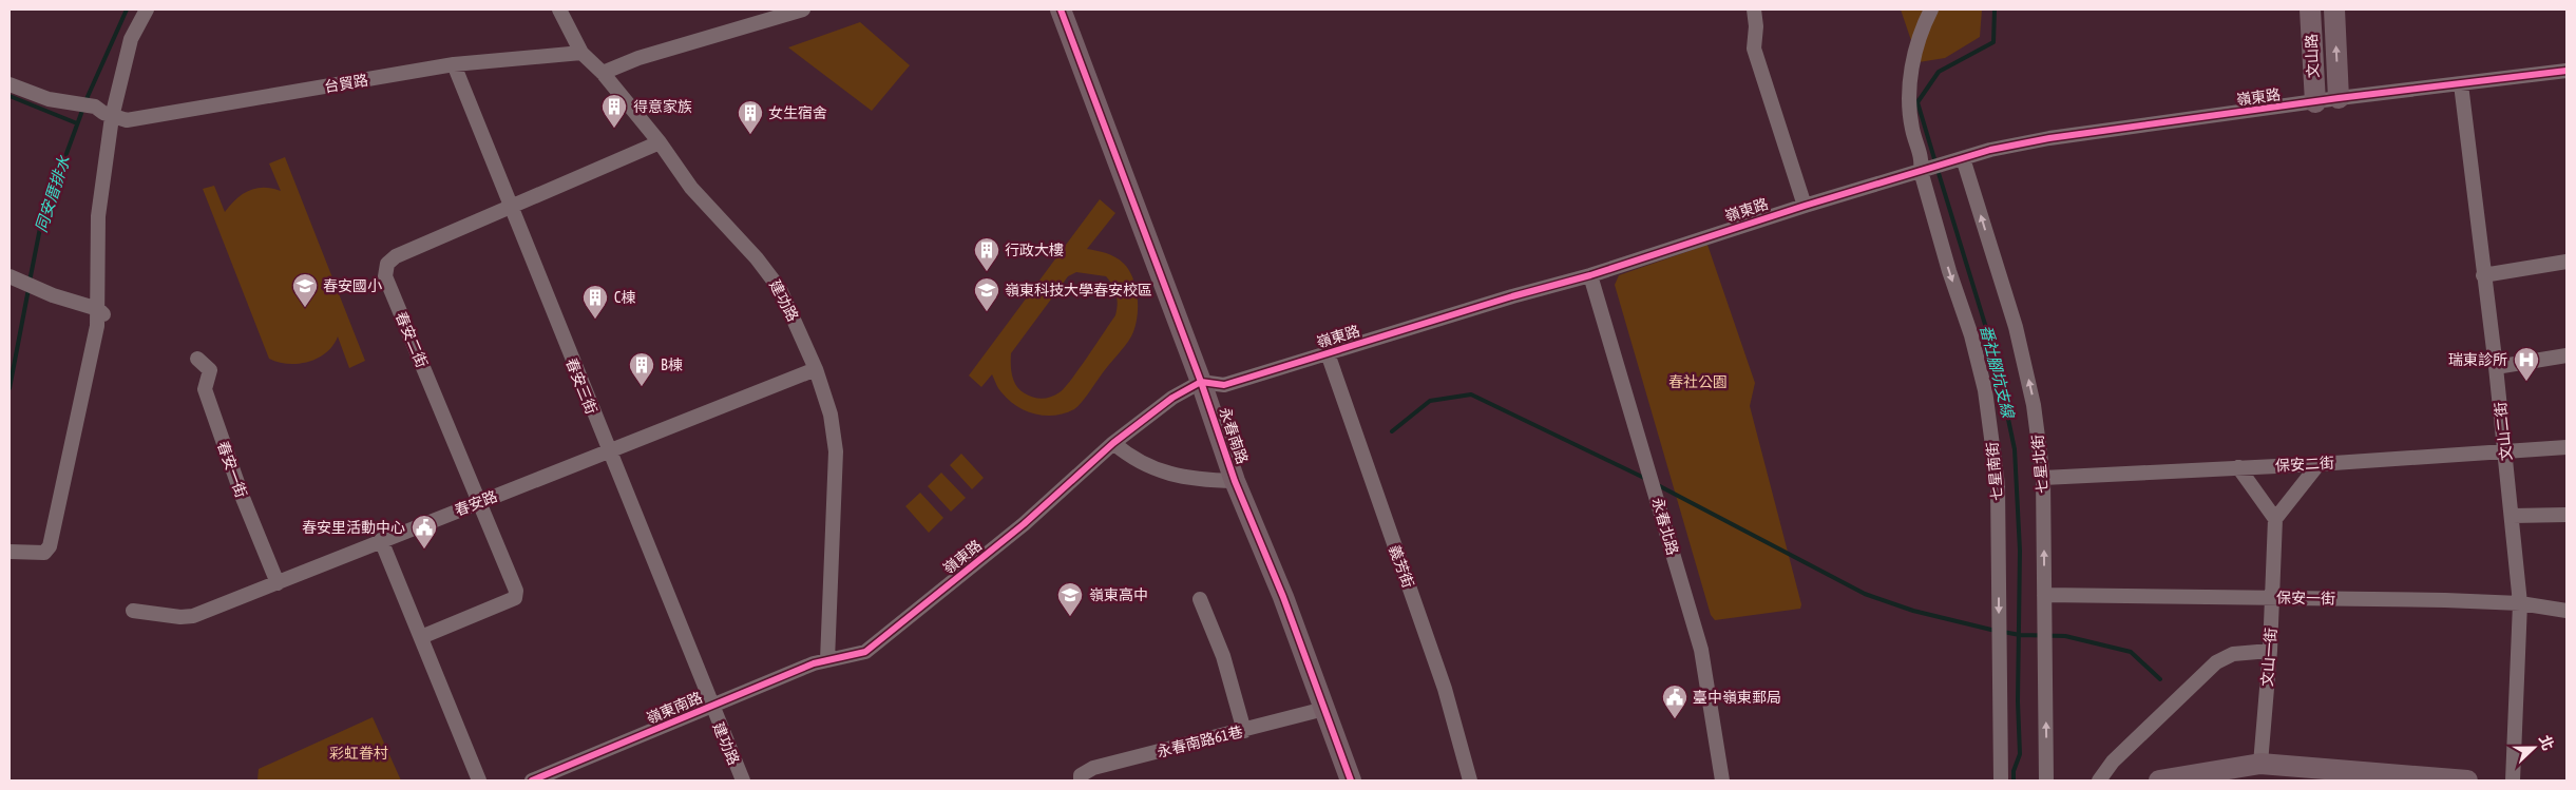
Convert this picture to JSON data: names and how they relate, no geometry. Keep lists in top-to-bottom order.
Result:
{
  "streets": {
    "street": [
      "文山路",
      "台貿路",
      "嶺東路",
      "建功路",
      "春安二街",
      "春安三街",
      "文山二街",
      "永春南路",
      "七星北街",
      "保安二街",
      "春安一街",
      "七星南街",
      "春安路",
      "永春北路",
      "義芳街",
      "保安一街",
      "文山一街",
      "嶺東南路",
      "永春南路61巷"
    ]
  },
  "crossings": [
    ["文山路", "嶺東路"],
    ["台貿路", "建功路"],
    ["台貿路", "春安三街"],
    ["嶺東路", "建功路"],
    ["嶺東路", "文山二街"],
    ["嶺東路", "永春南路"],
    ["嶺東路", "七星北街"],
    ["嶺東路", "七星南街"],
    ["嶺東路", "永春北路"],
    ["嶺東路", "義芳街"],
    ["嶺東路", "嶺東南路"],
    ["建功路", "春安二街"],
    ["建功路", "春安三街"],
    ["建功路", "春安路"],
    ["建功路", "嶺東南路"],
    ["春安二街", "春安三街"],
    ["春安二街", "春安路"],
    ["春安三街", "春安路"],
    ["春安三街", "嶺東南路"],
    ["文山二街", "保安二街"],
    ["文山二街", "保安一街"],
    ["永春南路", "永春南路61巷"],
    ["七星北街", "保安二街"],
    ["七星北街", "保安一街"],
    ["春安一街", "春安路"],
    ["保安一街", "文山一街"]
  ],
  "one_way": ["七星北街", "七星南街"],
  "water": ["同安厝排水", "番社腳坑支線"],
  "parks": ["春社公園", "彩虹眷村"],
  "places": {
    "building": [
      "得意家族",
      "女生宿舍",
      "行政大樓",
      "C棟",
      "B棟"
    ],
    "school or university": ["春安國小", "嶺東科技大學春安校區", "嶺東高中"],
    "hospital": ["瑞東診所"],
    "public building": ["春安里活動中心", "臺中嶺東郵局"]
  },
  "north": "right"
}
